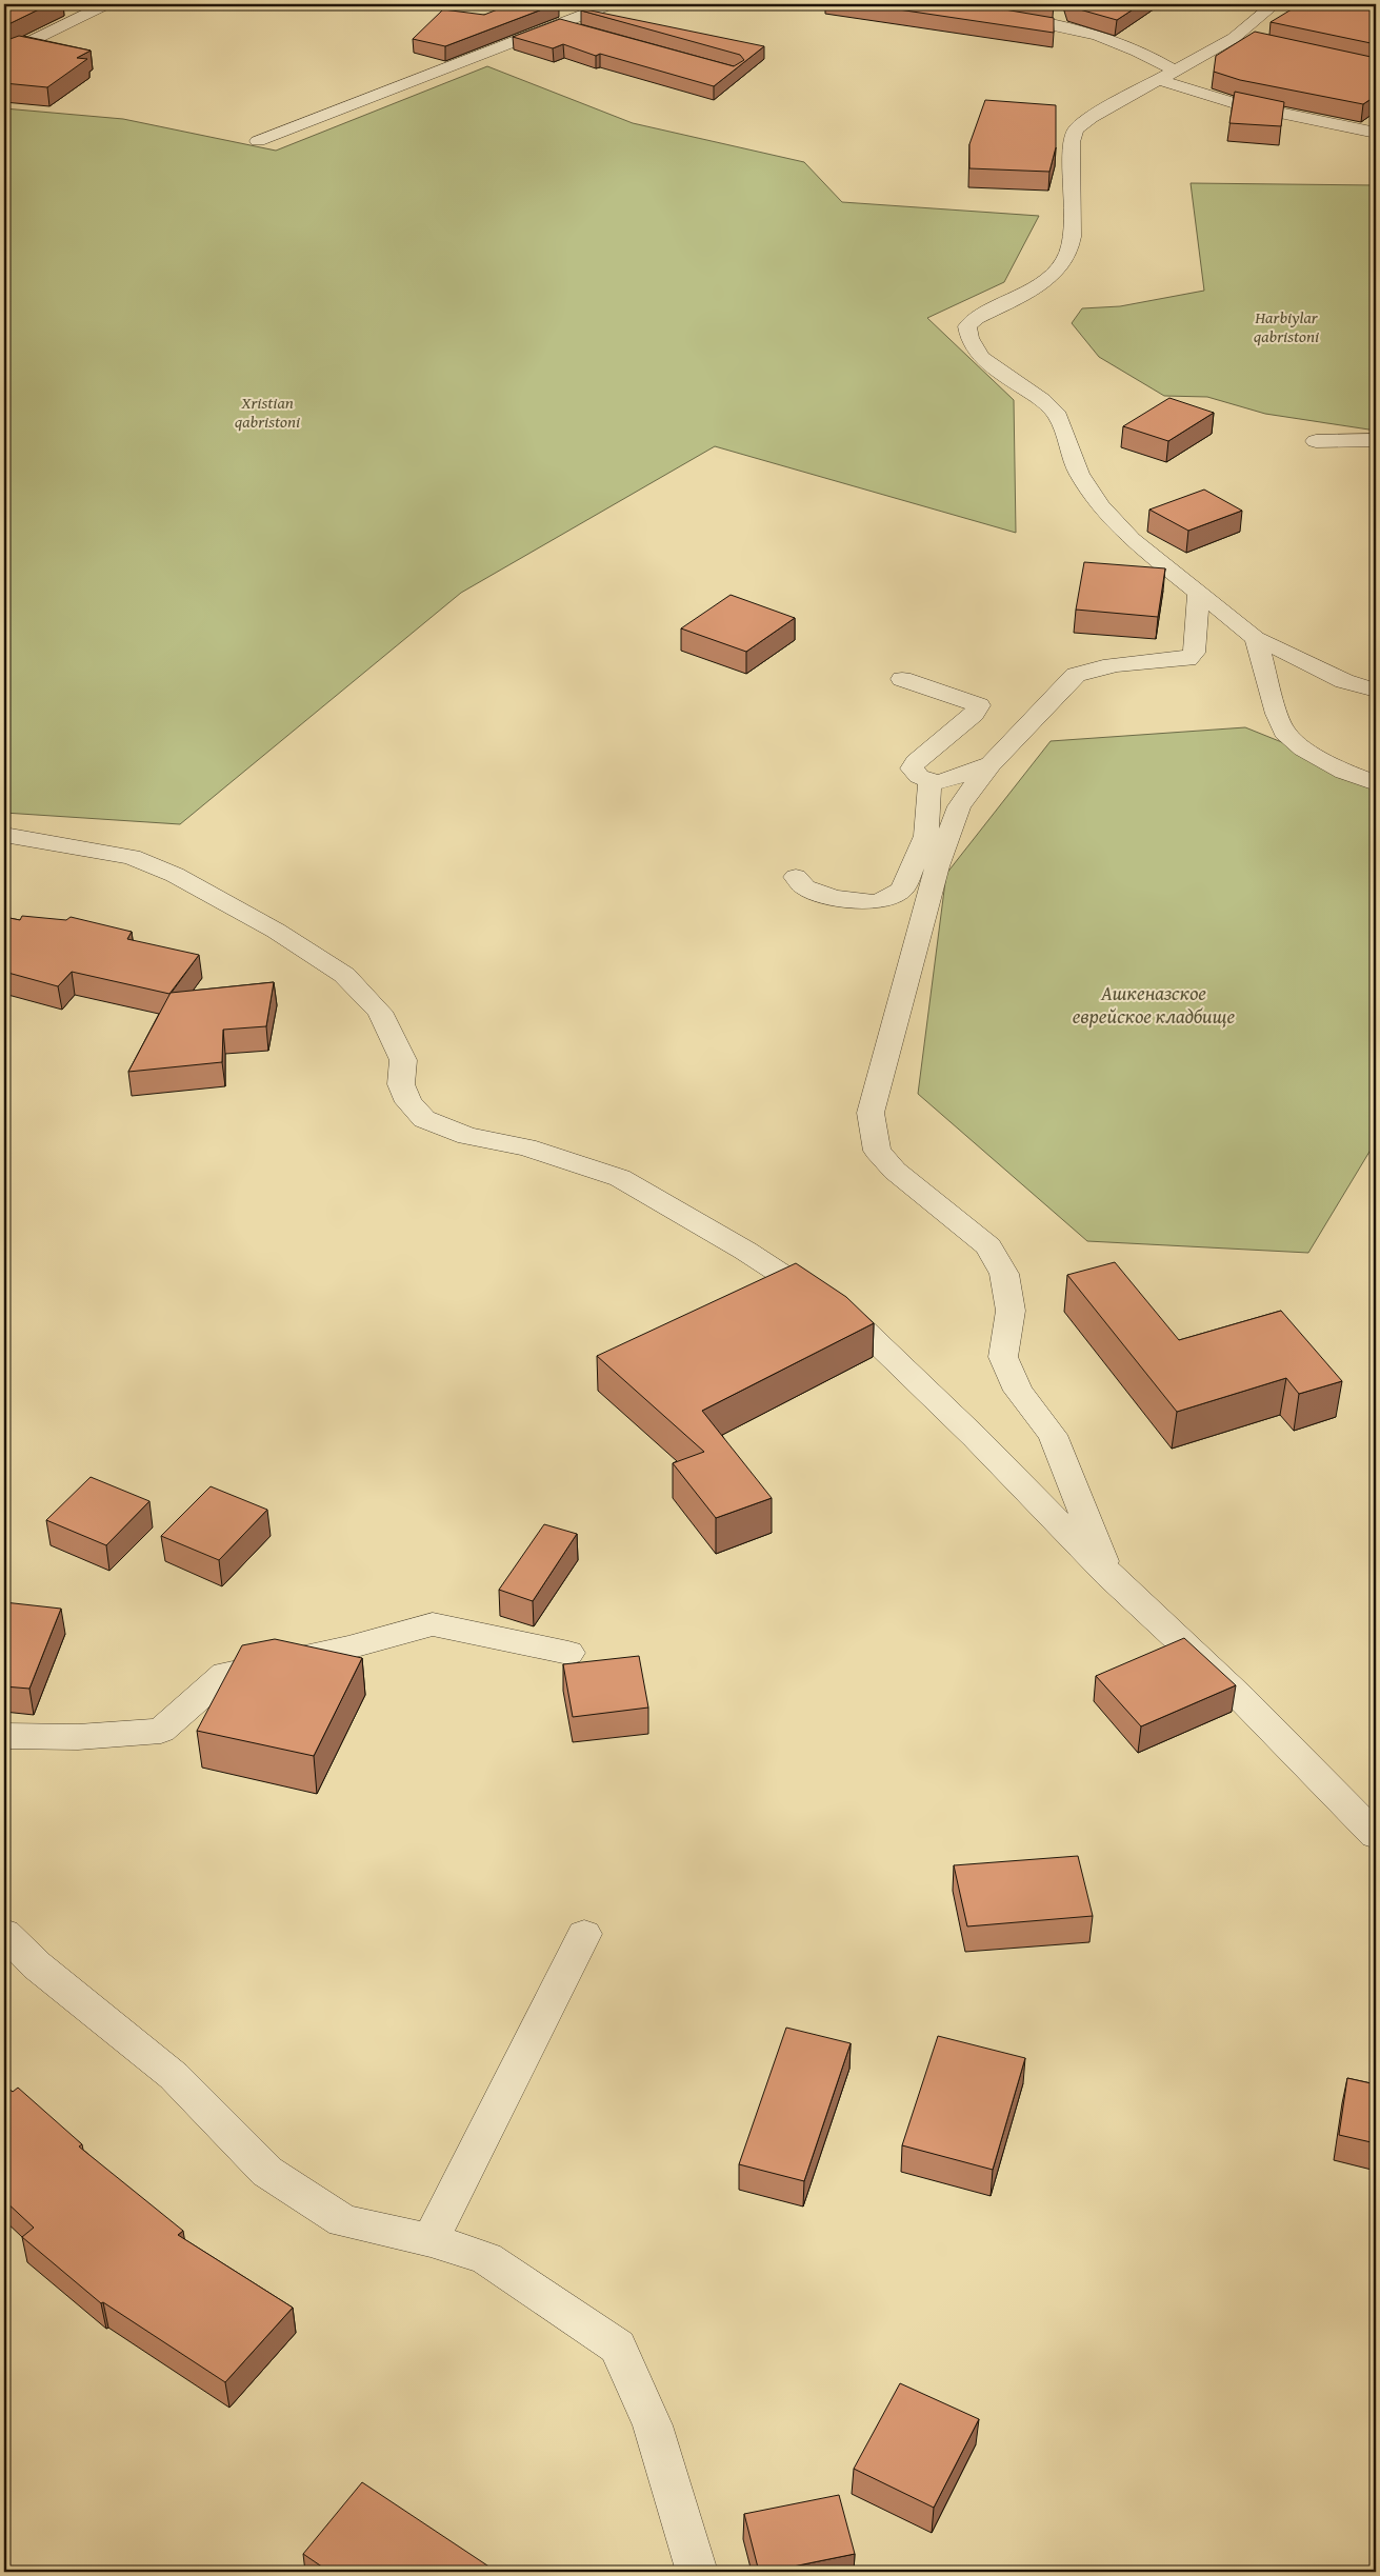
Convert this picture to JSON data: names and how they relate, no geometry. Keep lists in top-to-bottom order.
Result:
{
  "parks": ["Harbiylar qabristoni", "Xristian qabristoni", "Ашкеназское еврейское кладбище"]
}
